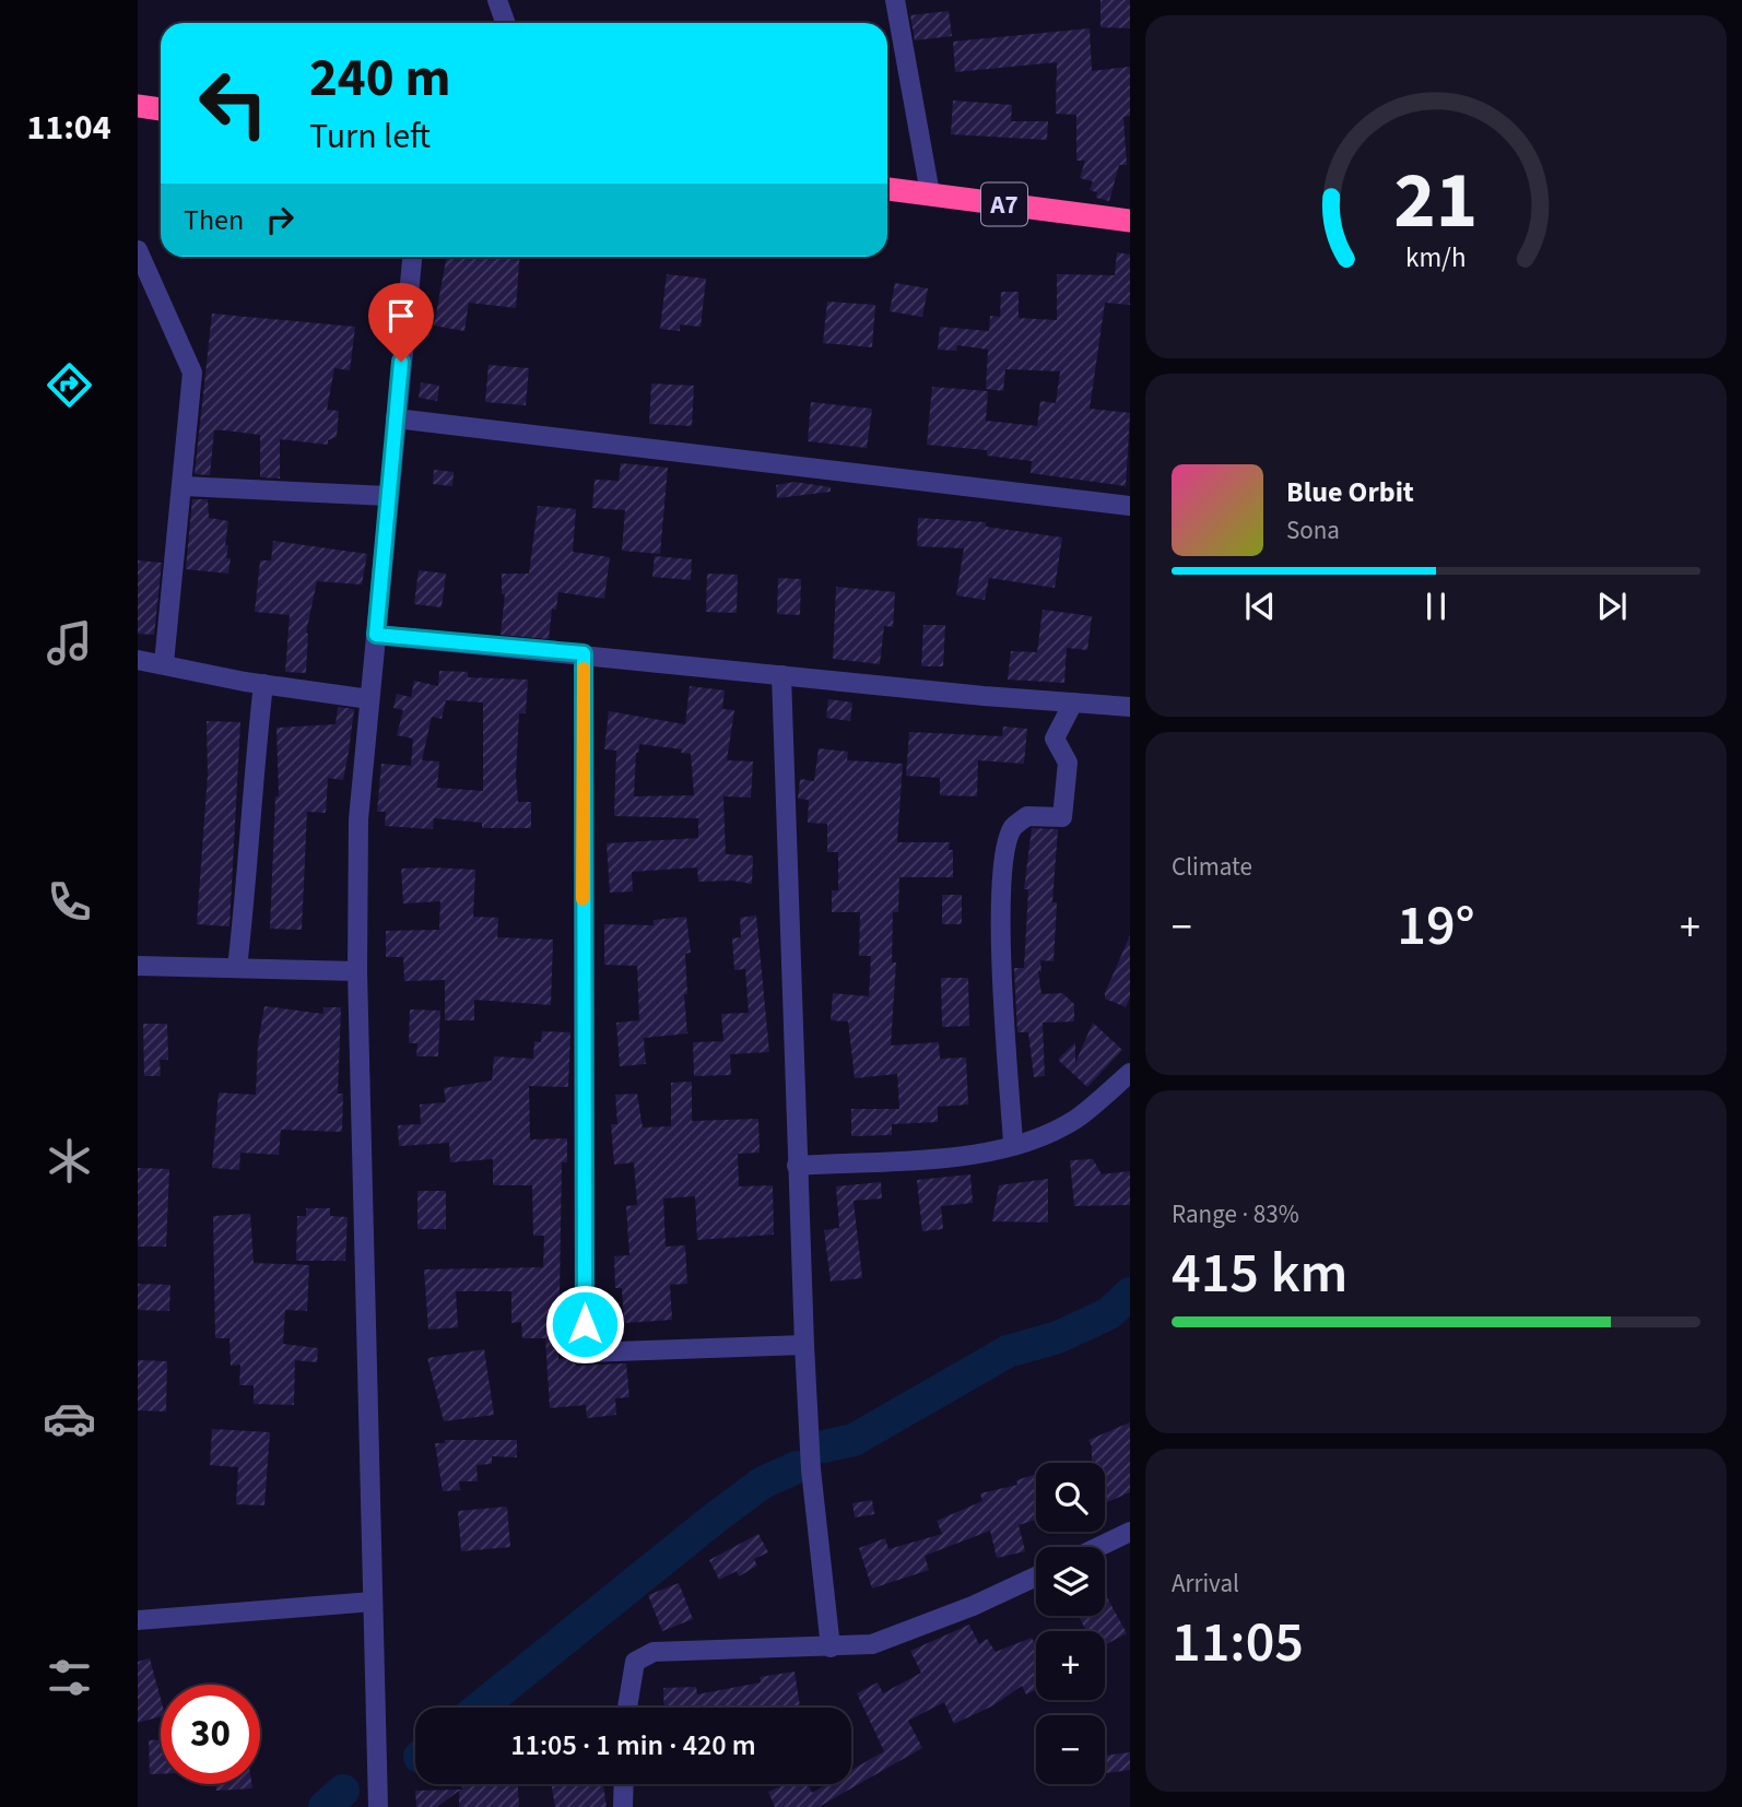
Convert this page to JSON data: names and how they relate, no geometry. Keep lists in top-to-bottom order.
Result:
{
  "streets": {
    "highway": ["A7"]
  },
  "page": {
    "tabs": "11:04",
    "turn": ["240 m", "Turn left"],
    "then": "Then",
    "song": ["Blue Orbit", "Sona"],
    "tile": [
      "Climate",
      ["Range · 83%", "415 km"],
      ["Arrival", "11:05"]
    ],
    "heat": ["−", "19°", "+"],
    "map_buttons": ["+", "−"],
    "limit": "30",
    "trip": "11:05 · 1 min · 420 m",
    "gauge": ["21", "km/h"]
  }
}
